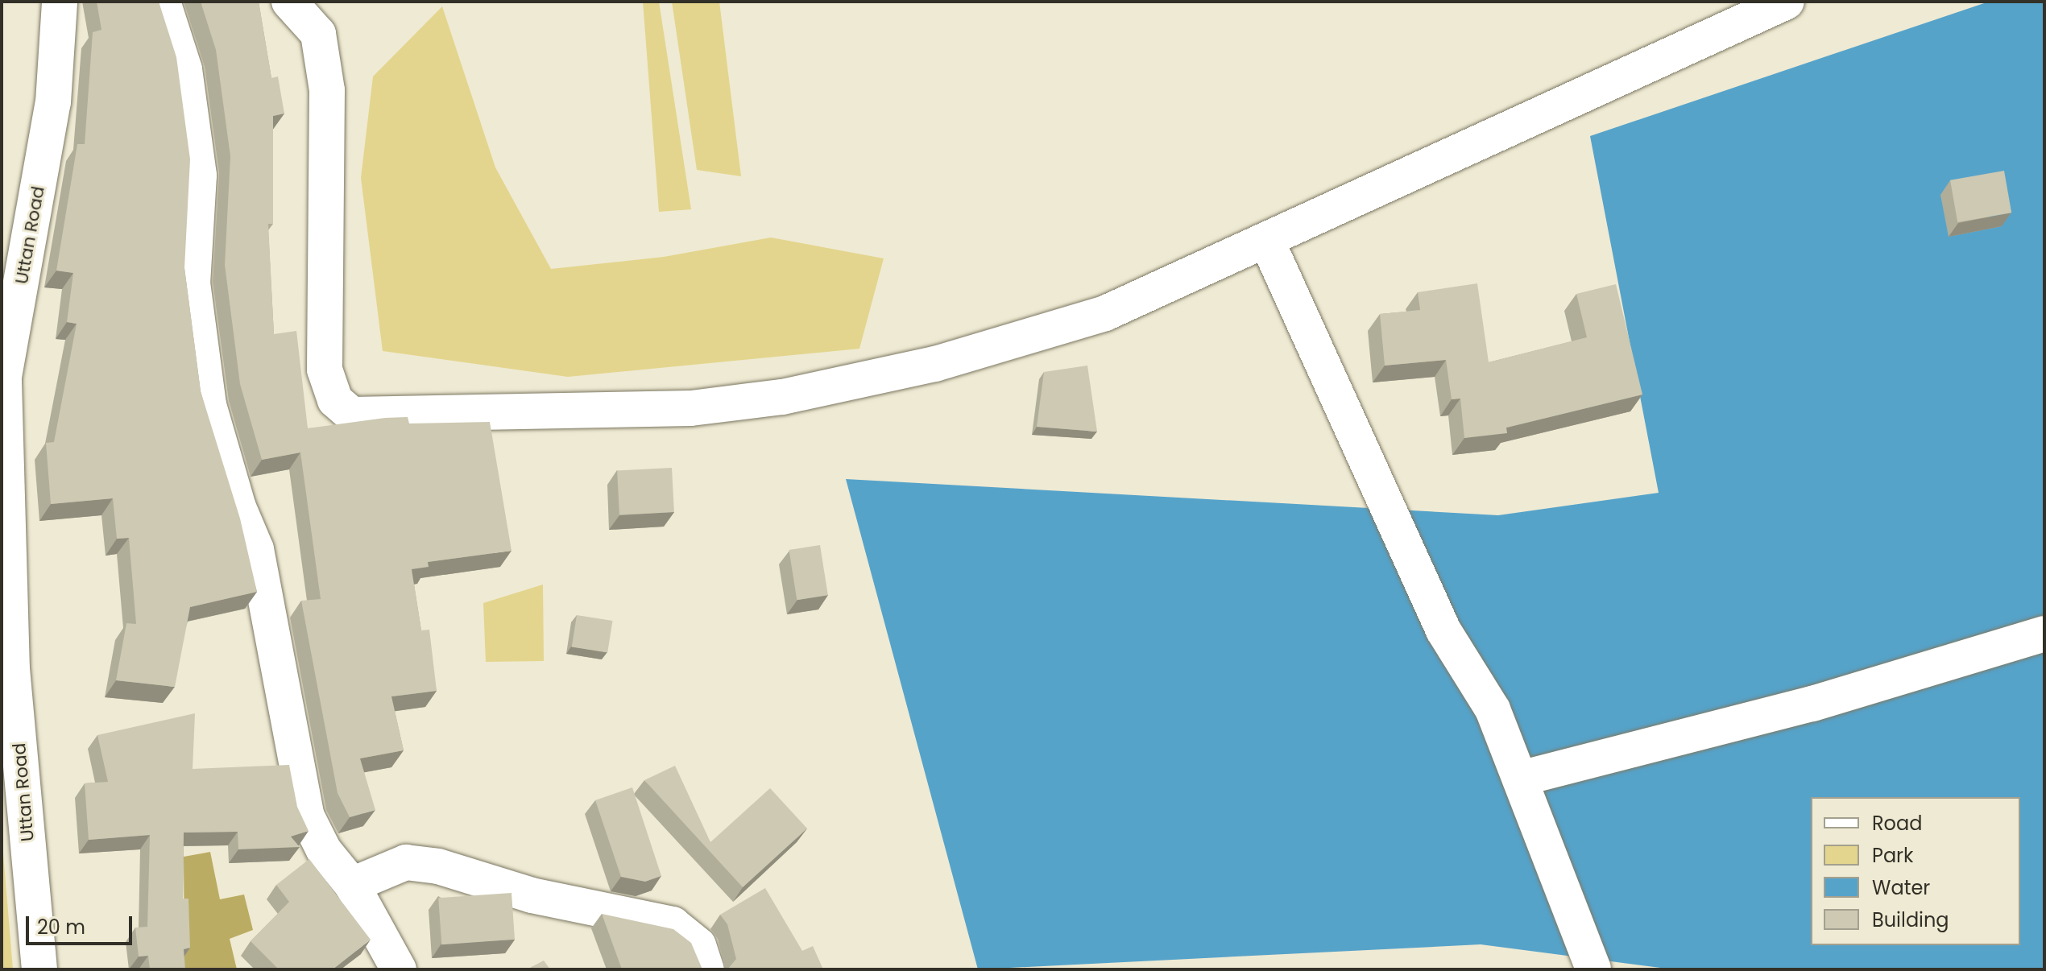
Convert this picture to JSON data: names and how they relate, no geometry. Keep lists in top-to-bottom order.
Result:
{
  "streets": {
    "street": ["Uttan Road"]
  },
  "legend": [
    "Road",
    "Park",
    "Water",
    "Building"
  ],
  "scale_bar": "20 m"
}
